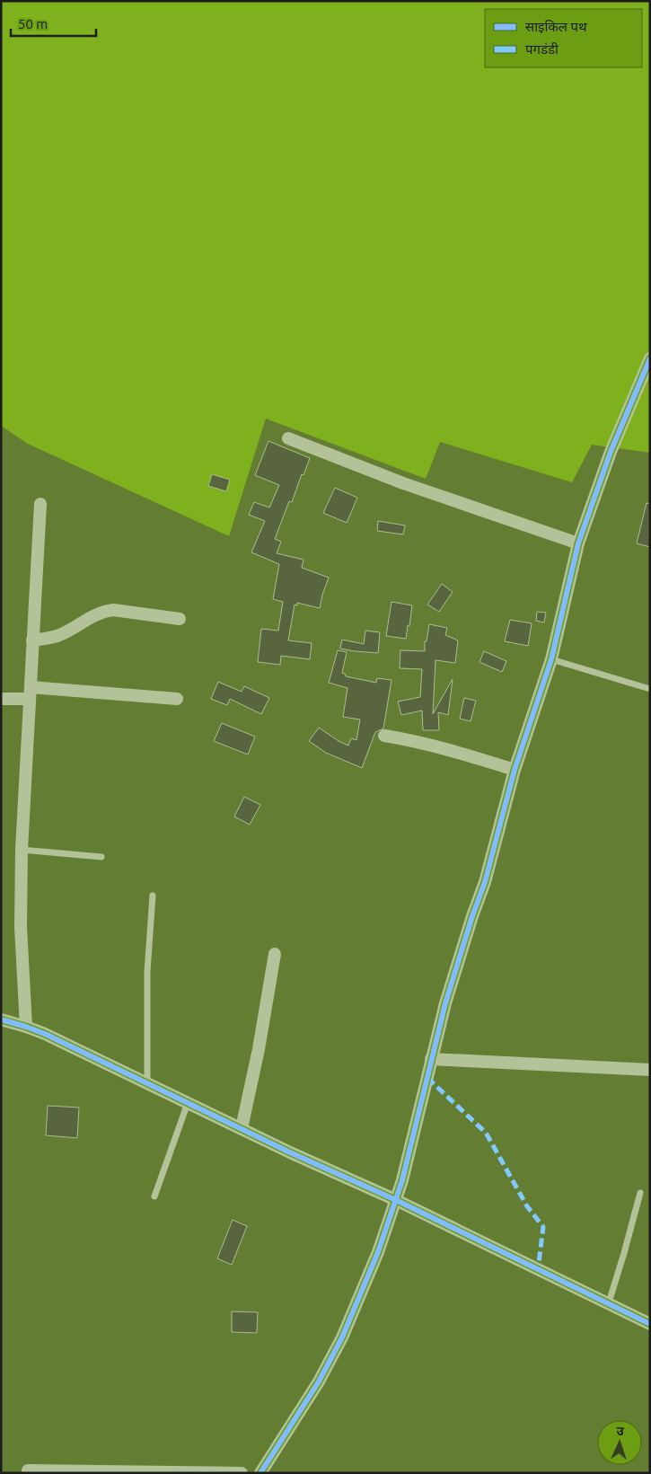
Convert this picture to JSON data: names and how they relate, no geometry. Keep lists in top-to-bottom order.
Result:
{
  "legend": ["साइकिल पथ", "पगडंडी"],
  "scale_bar": "50 m",
  "north": "top"
}
